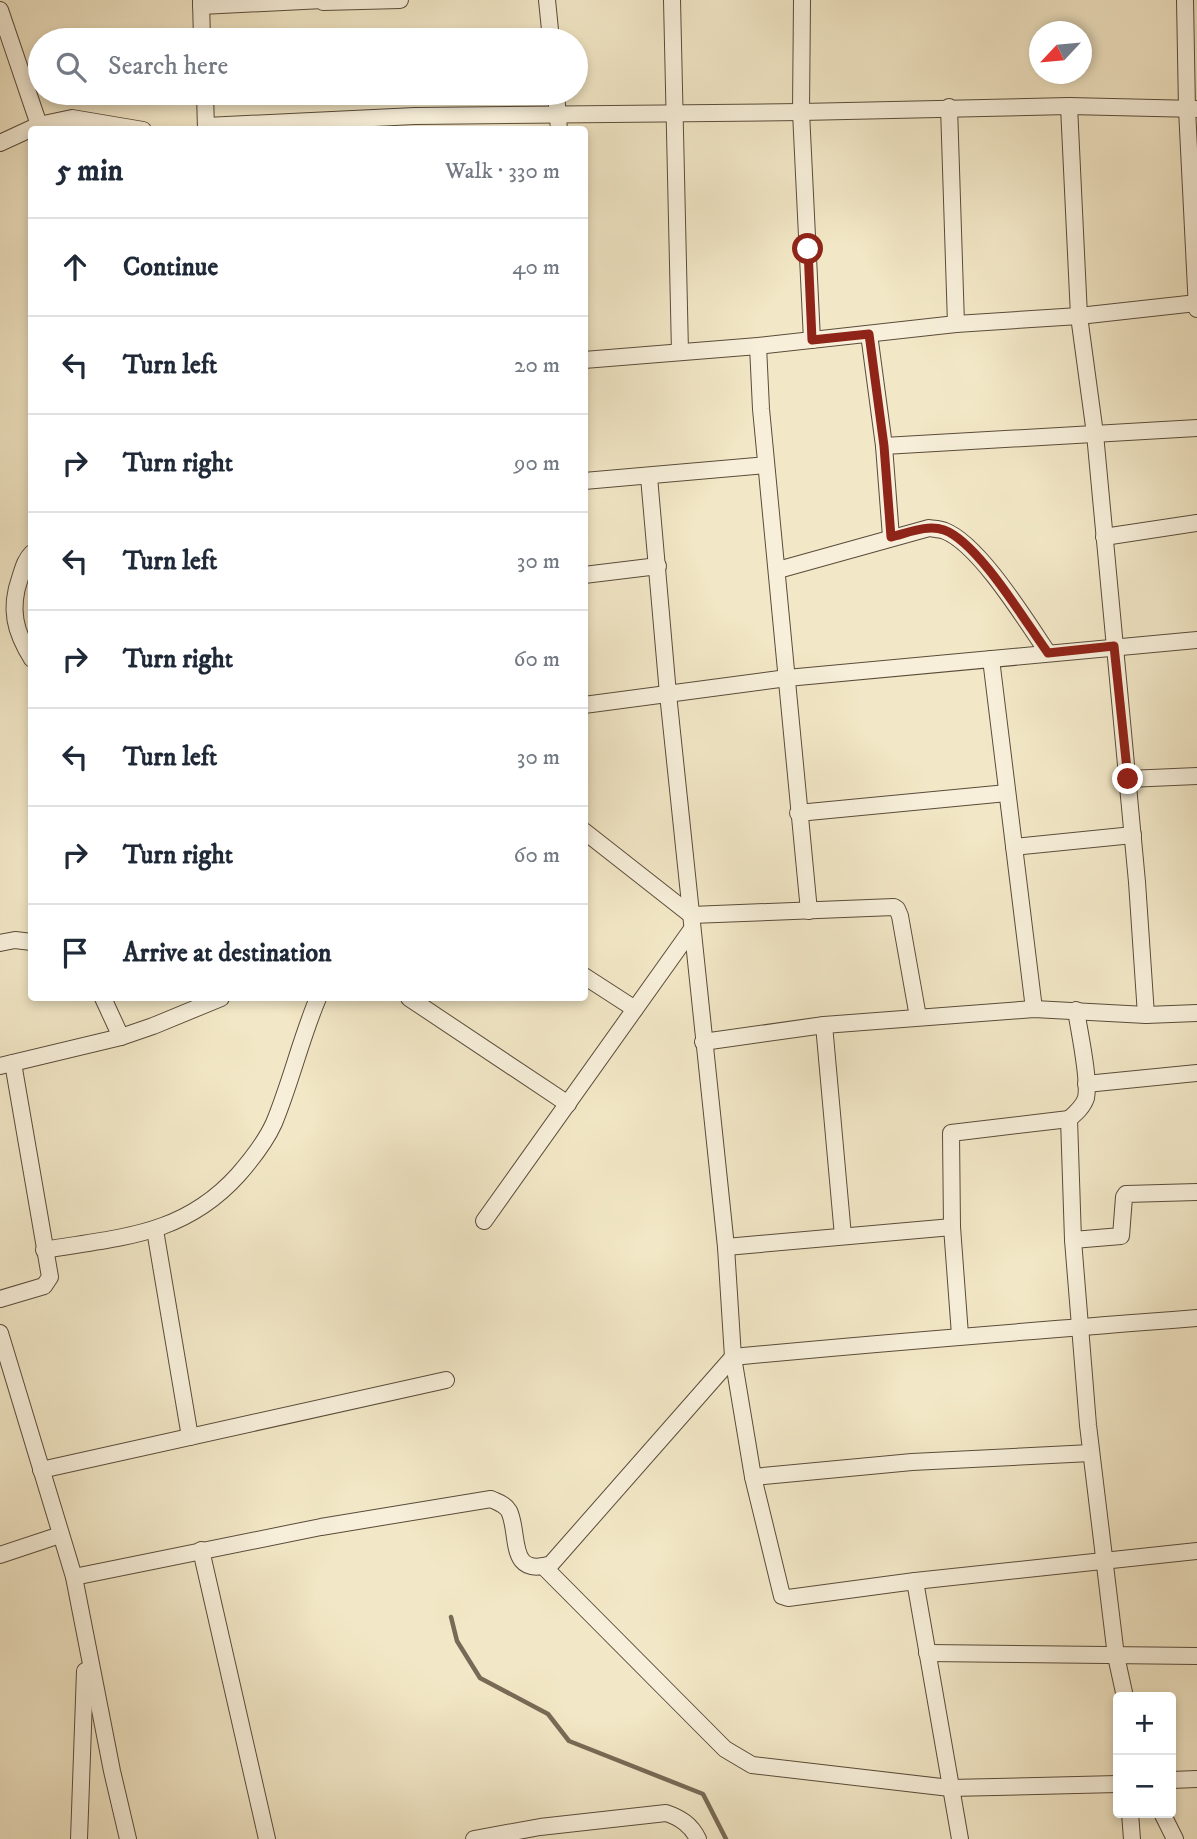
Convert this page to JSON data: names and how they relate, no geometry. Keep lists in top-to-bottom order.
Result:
{
  "north": "bottom left",
  "page": {
    "search": "Search here",
    "heading": ["5 min", "Walk · 330 m"],
    "list": [
      ["Continue", "40 m"],
      ["Turn left", "20 m"],
      ["Turn right", "90 m"],
      ["Turn left", "30 m"],
      ["Turn right", "60 m"],
      ["Turn left", "30 m"],
      ["Turn right", "60 m"],
      "Arrive at destination"
    ],
    "map_buttons": ["+", "−"]
  }
}
